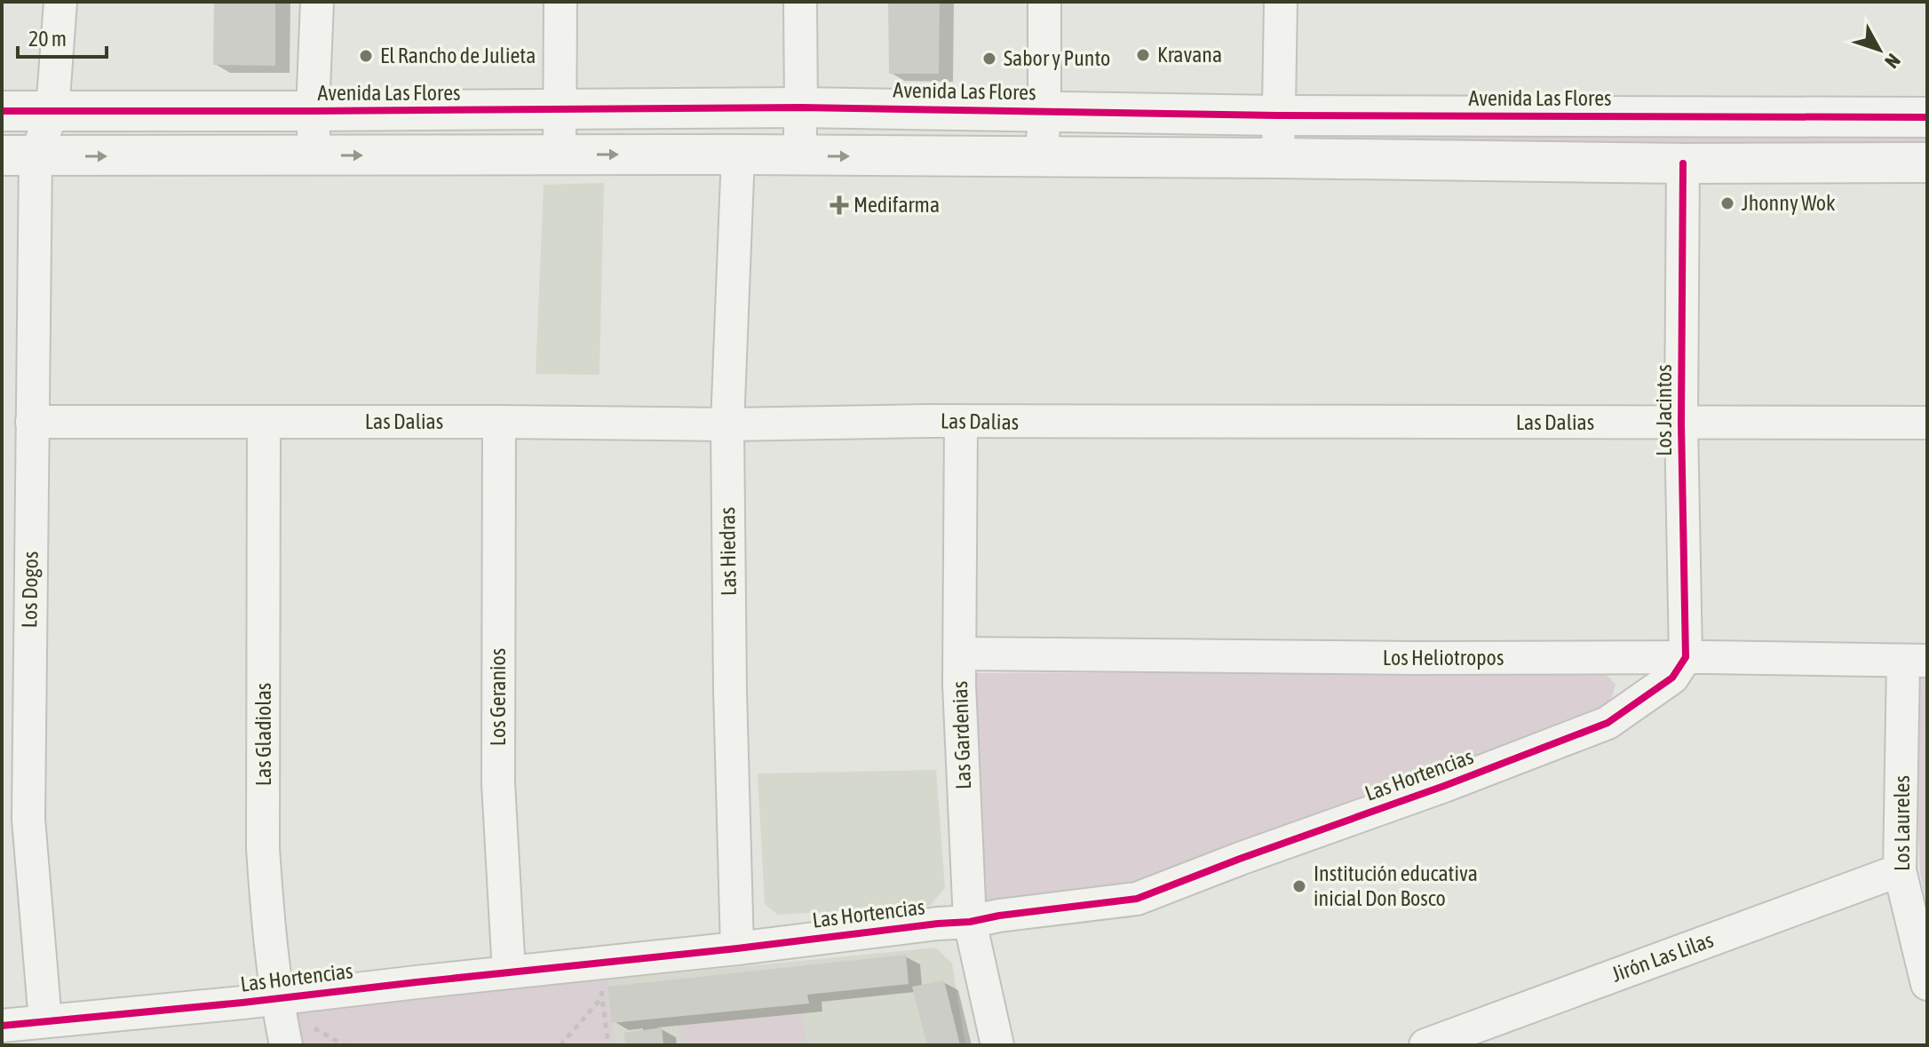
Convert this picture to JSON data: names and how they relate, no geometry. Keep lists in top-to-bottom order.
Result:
{
  "streets": {
    "street": [
      "Avenida Las Flores",
      "Los Jacintos",
      "Las Dalias",
      "Las Hiedras",
      "Los Dogos",
      "Los Heliotropos",
      "Los Geranios",
      "Las Gladiolas",
      "Las Gardenias",
      "Las Hortencias",
      "Los Laureles",
      "Jirón Las Lilas"
    ]
  },
  "crossings": [
    ["Avenida Las Flores", "Los Dogos"],
    ["Los Jacintos", "Las Dalias"],
    ["Los Jacintos", "Los Heliotropos"],
    ["Los Jacintos", "Las Hortencias"],
    ["Las Dalias", "Las Hiedras"],
    ["Las Dalias", "Los Dogos"],
    ["Las Dalias", "Los Geranios"],
    ["Las Dalias", "Las Gladiolas"],
    ["Las Dalias", "Las Gardenias"],
    ["Las Hiedras", "Las Hortencias"],
    ["Los Dogos", "Las Hortencias"],
    ["Los Heliotropos", "Las Gardenias"],
    ["Los Heliotropos", "Las Hortencias"],
    ["Los Heliotropos", "Los Laureles"],
    ["Los Geranios", "Las Hortencias"],
    ["Las Gladiolas", "Las Hortencias"],
    ["Las Gardenias", "Las Hortencias"],
    ["Los Laureles", "Jirón Las Lilas"]
  ],
  "places": {
    "other": [
      "Kravana",
      "El Rancho de Julieta",
      "Sabor y Punto",
      "Jhonny Wok",
      "Institución educativa inicial Don Bosco"
    ],
    "health": ["Medifarma"]
  },
  "scale_bar": "20 m",
  "north": "bottom right"
}
